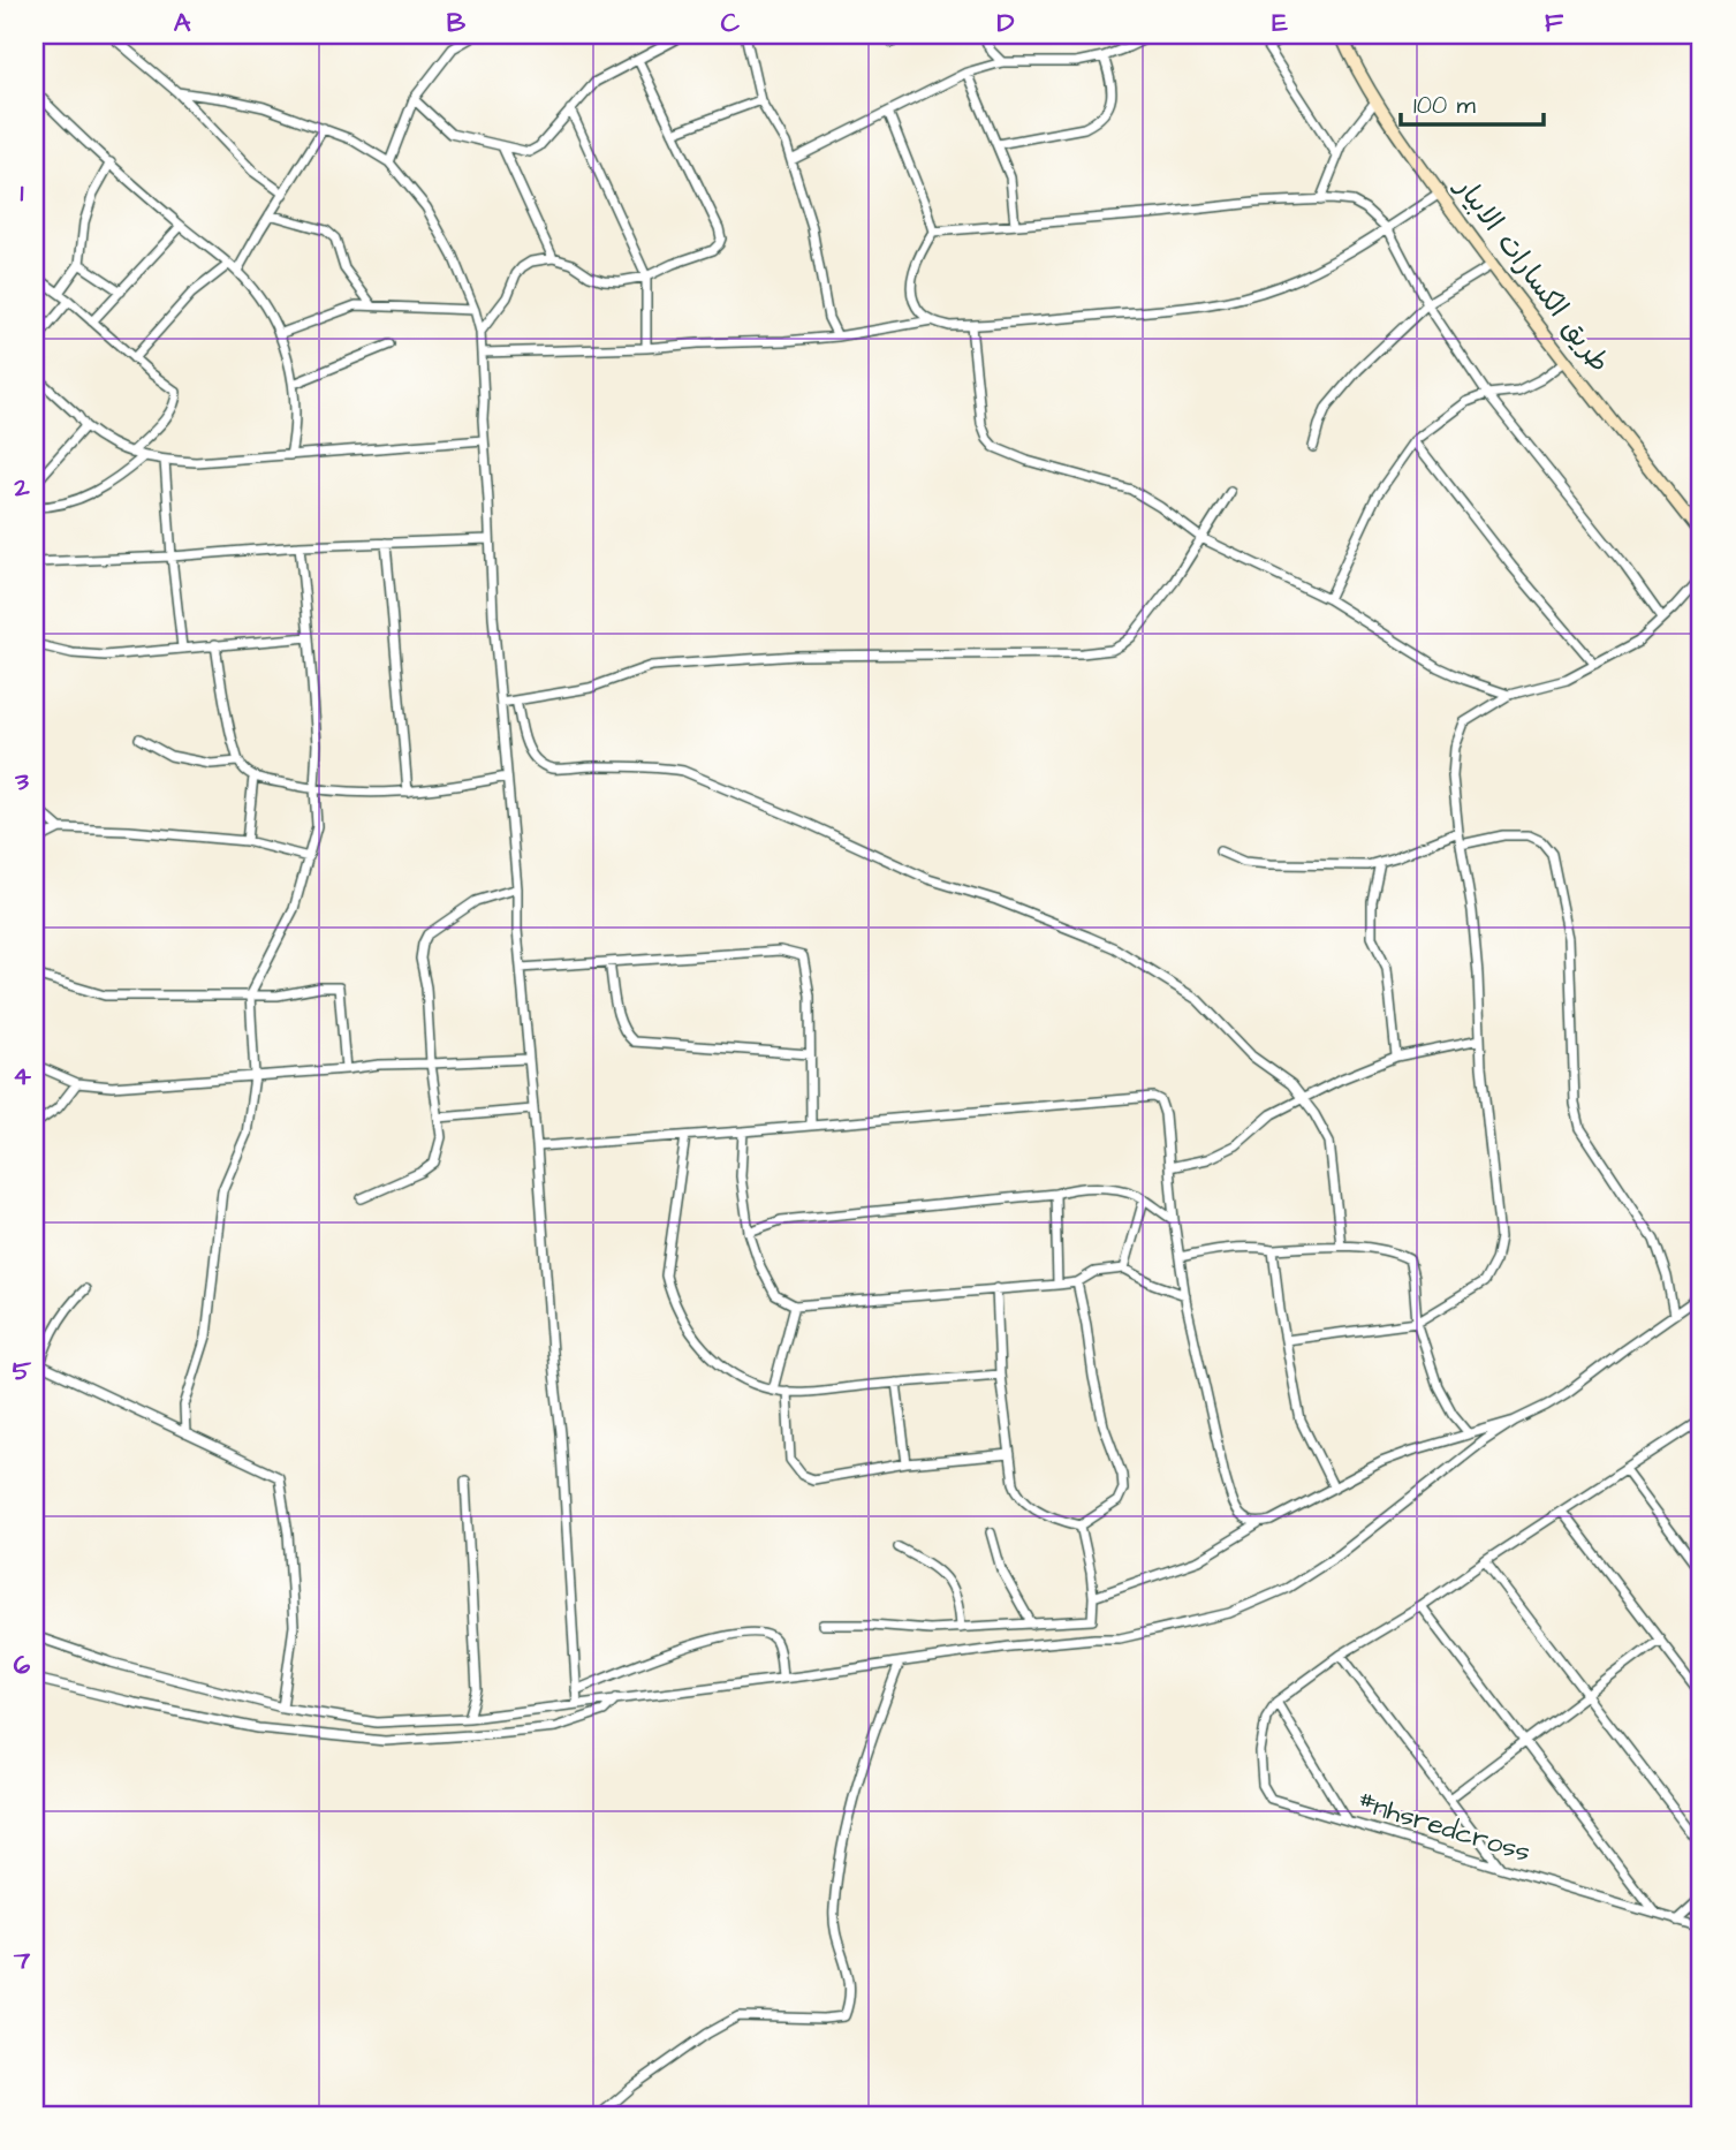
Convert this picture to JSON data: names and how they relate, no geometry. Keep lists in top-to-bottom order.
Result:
{
  "streets": {
    "street": ["طريق الكسارات الابيار", "#nhsredcross"]
  },
  "scale_bar": "100 m",
  "grid": {
    "columns": [
      "A",
      "B",
      "C",
      "D",
      "E",
      "F"
    ],
    "rows": [
      "1",
      "2",
      "3",
      "4",
      "5",
      "6",
      "7"
    ]
  }
}
